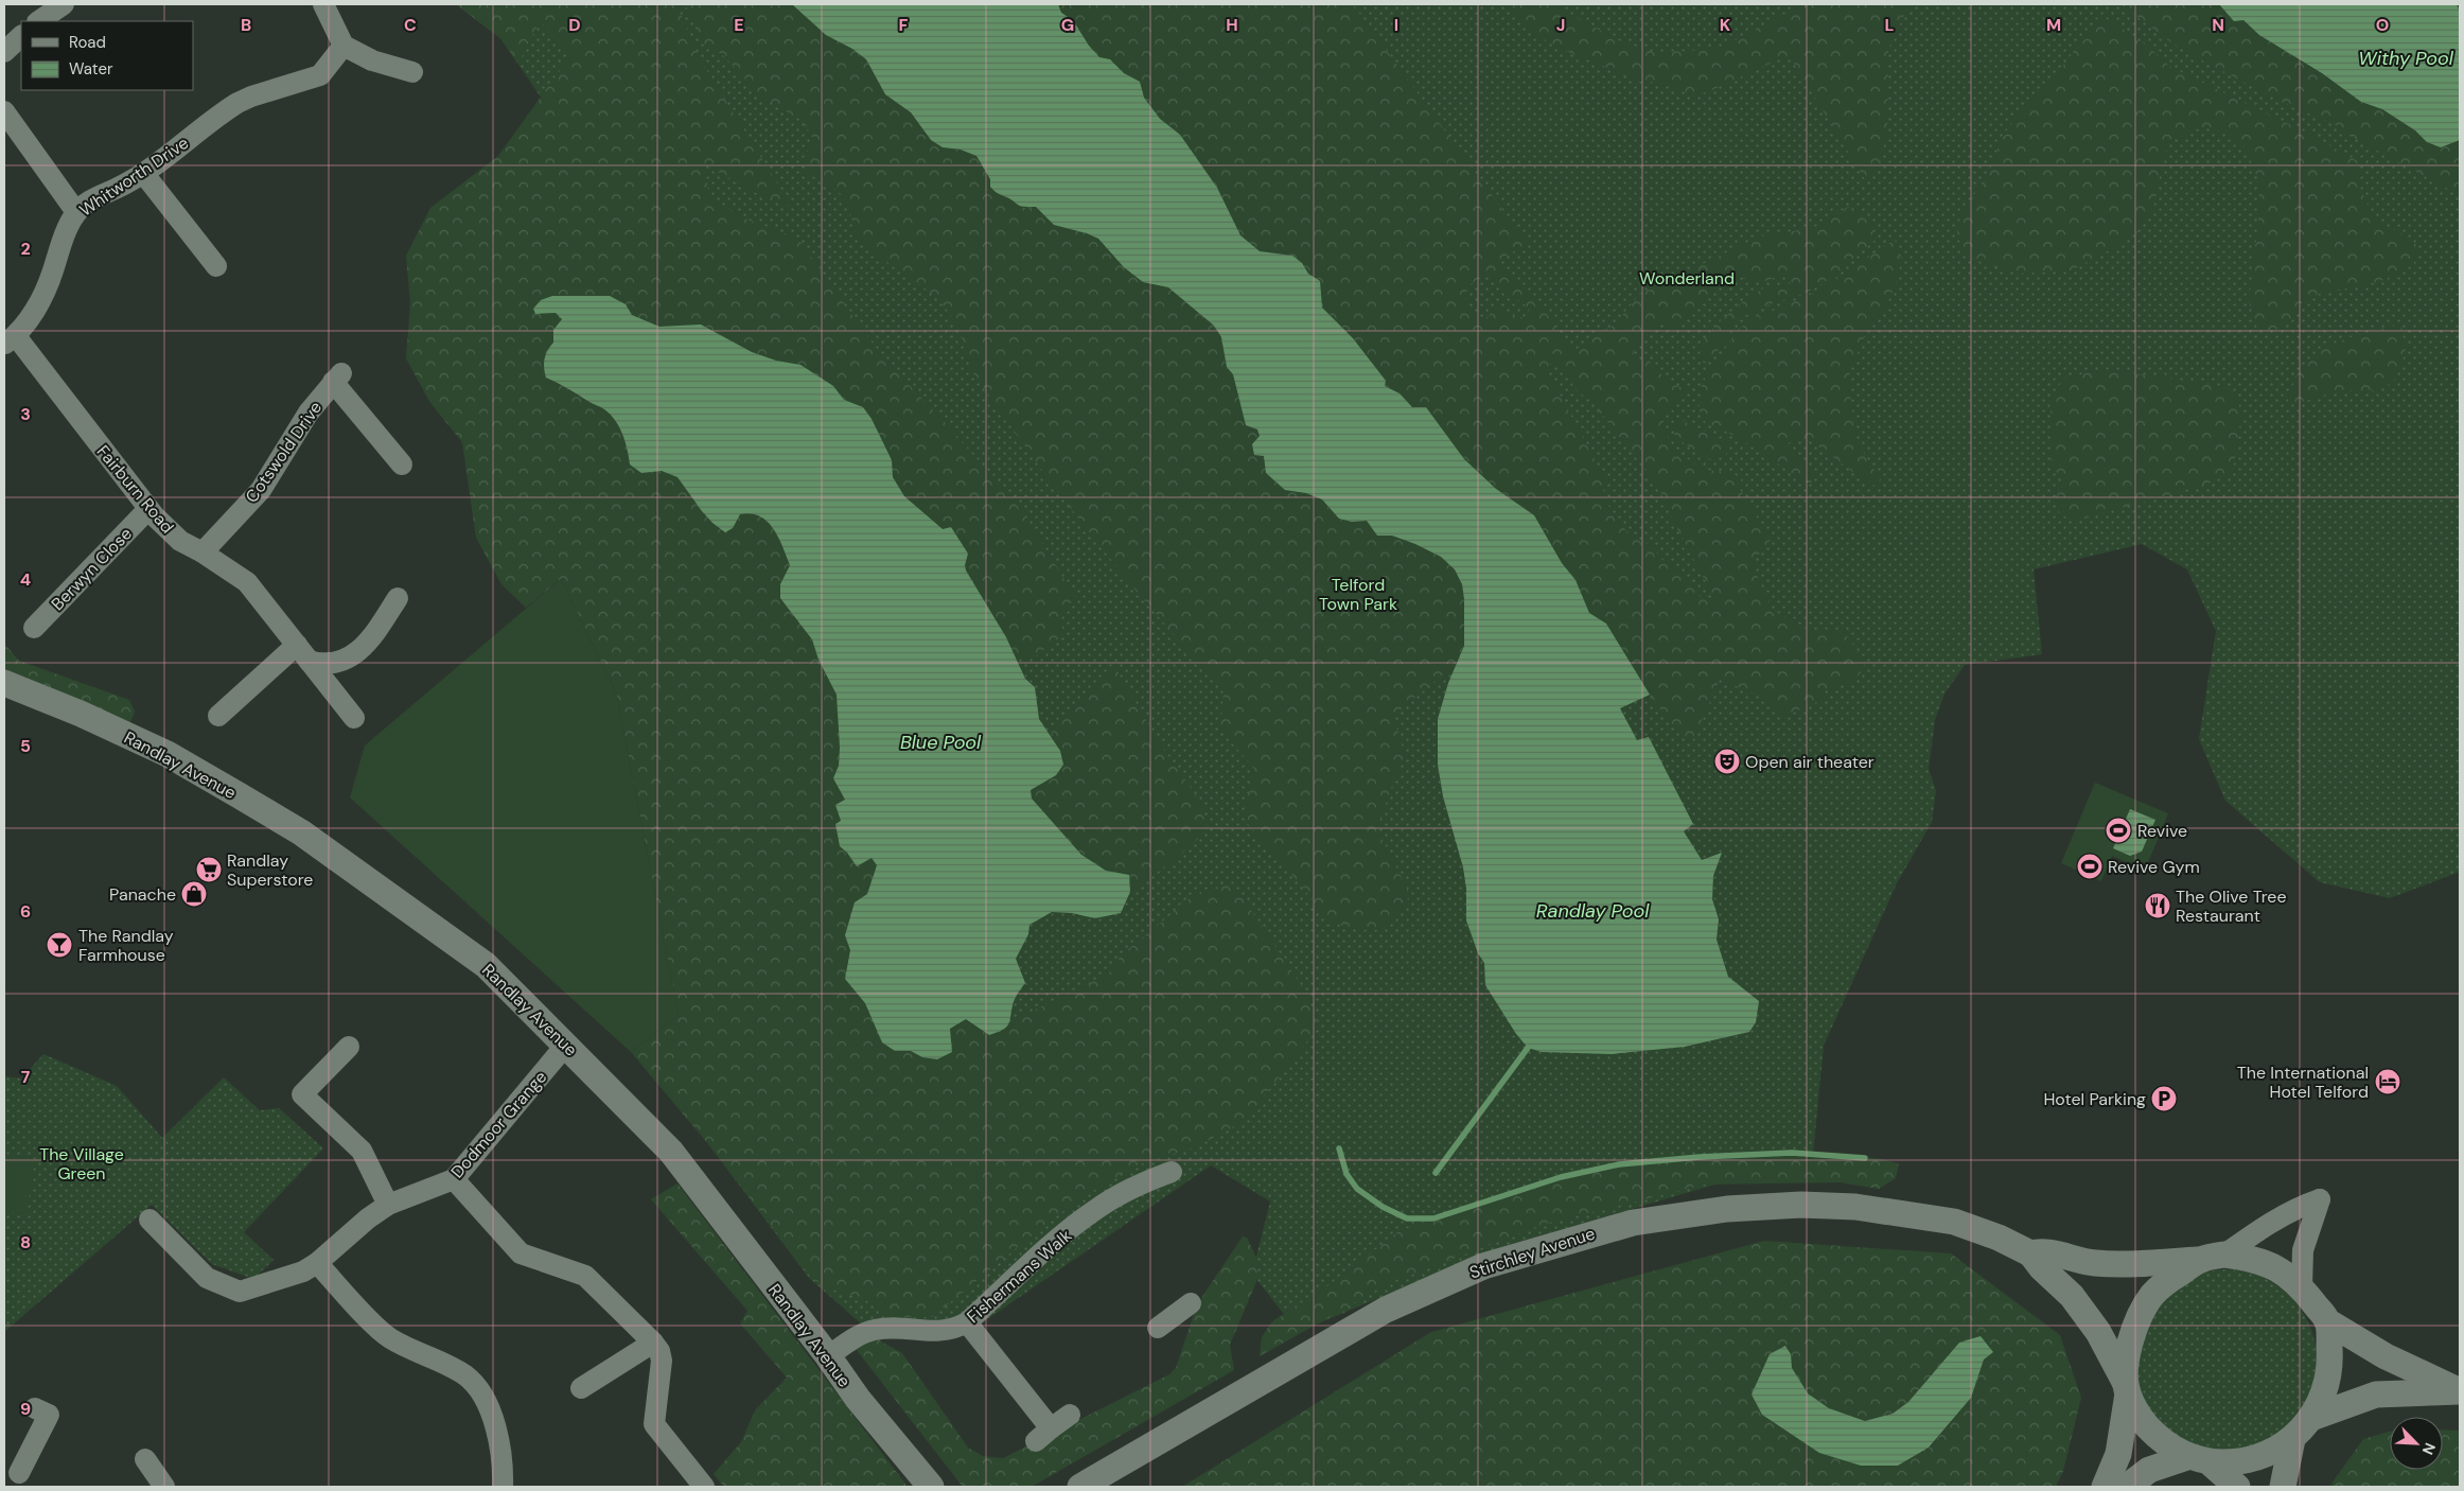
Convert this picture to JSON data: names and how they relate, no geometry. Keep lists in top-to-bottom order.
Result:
{
  "streets": {
    "street": [
      "Whitworth Drive",
      "Cotswold Drive",
      "Fairburn Road",
      "Berwyn Close",
      "Randlay Avenue",
      "Dodmoor Grange",
      "Stirchley Avenue",
      "Fishermans Walk"
    ]
  },
  "crossings": [
    ["Whitworth Drive", "Fairburn Road"],
    ["Cotswold Drive", "Fairburn Road"],
    ["Fairburn Road", "Berwyn Close"],
    ["Randlay Avenue", "Dodmoor Grange"],
    ["Randlay Avenue", "Fishermans Walk"]
  ],
  "water": ["Withy Pool", "Blue Pool", "Randlay Pool"],
  "parks": ["Wonderland", "Telford Town Park", "The Village Green"],
  "places": {
    "theatre": ["Open air theater"],
    "sports": ["Revive", "Revive Gym"],
    "supermarket": ["Randlay Superstore"],
    "shop": ["Panache"],
    "restaurant": ["The Olive Tree Restaurant"],
    "bar": ["The Randlay Farmhouse"],
    "hotel": ["The International Hotel Telford"],
    "parking": ["Hotel Parking"]
  },
  "legend": ["Road", "Water"],
  "north": "bottom right",
  "grid": {
    "columns": [
      "B",
      "C",
      "D",
      "E",
      "F",
      "G",
      "H",
      "I",
      "J",
      "K",
      "L",
      "M",
      "N",
      "O"
    ],
    "rows": [
      "2",
      "3",
      "4",
      "5",
      "6",
      "7",
      "8",
      "9"
    ]
  }
}
